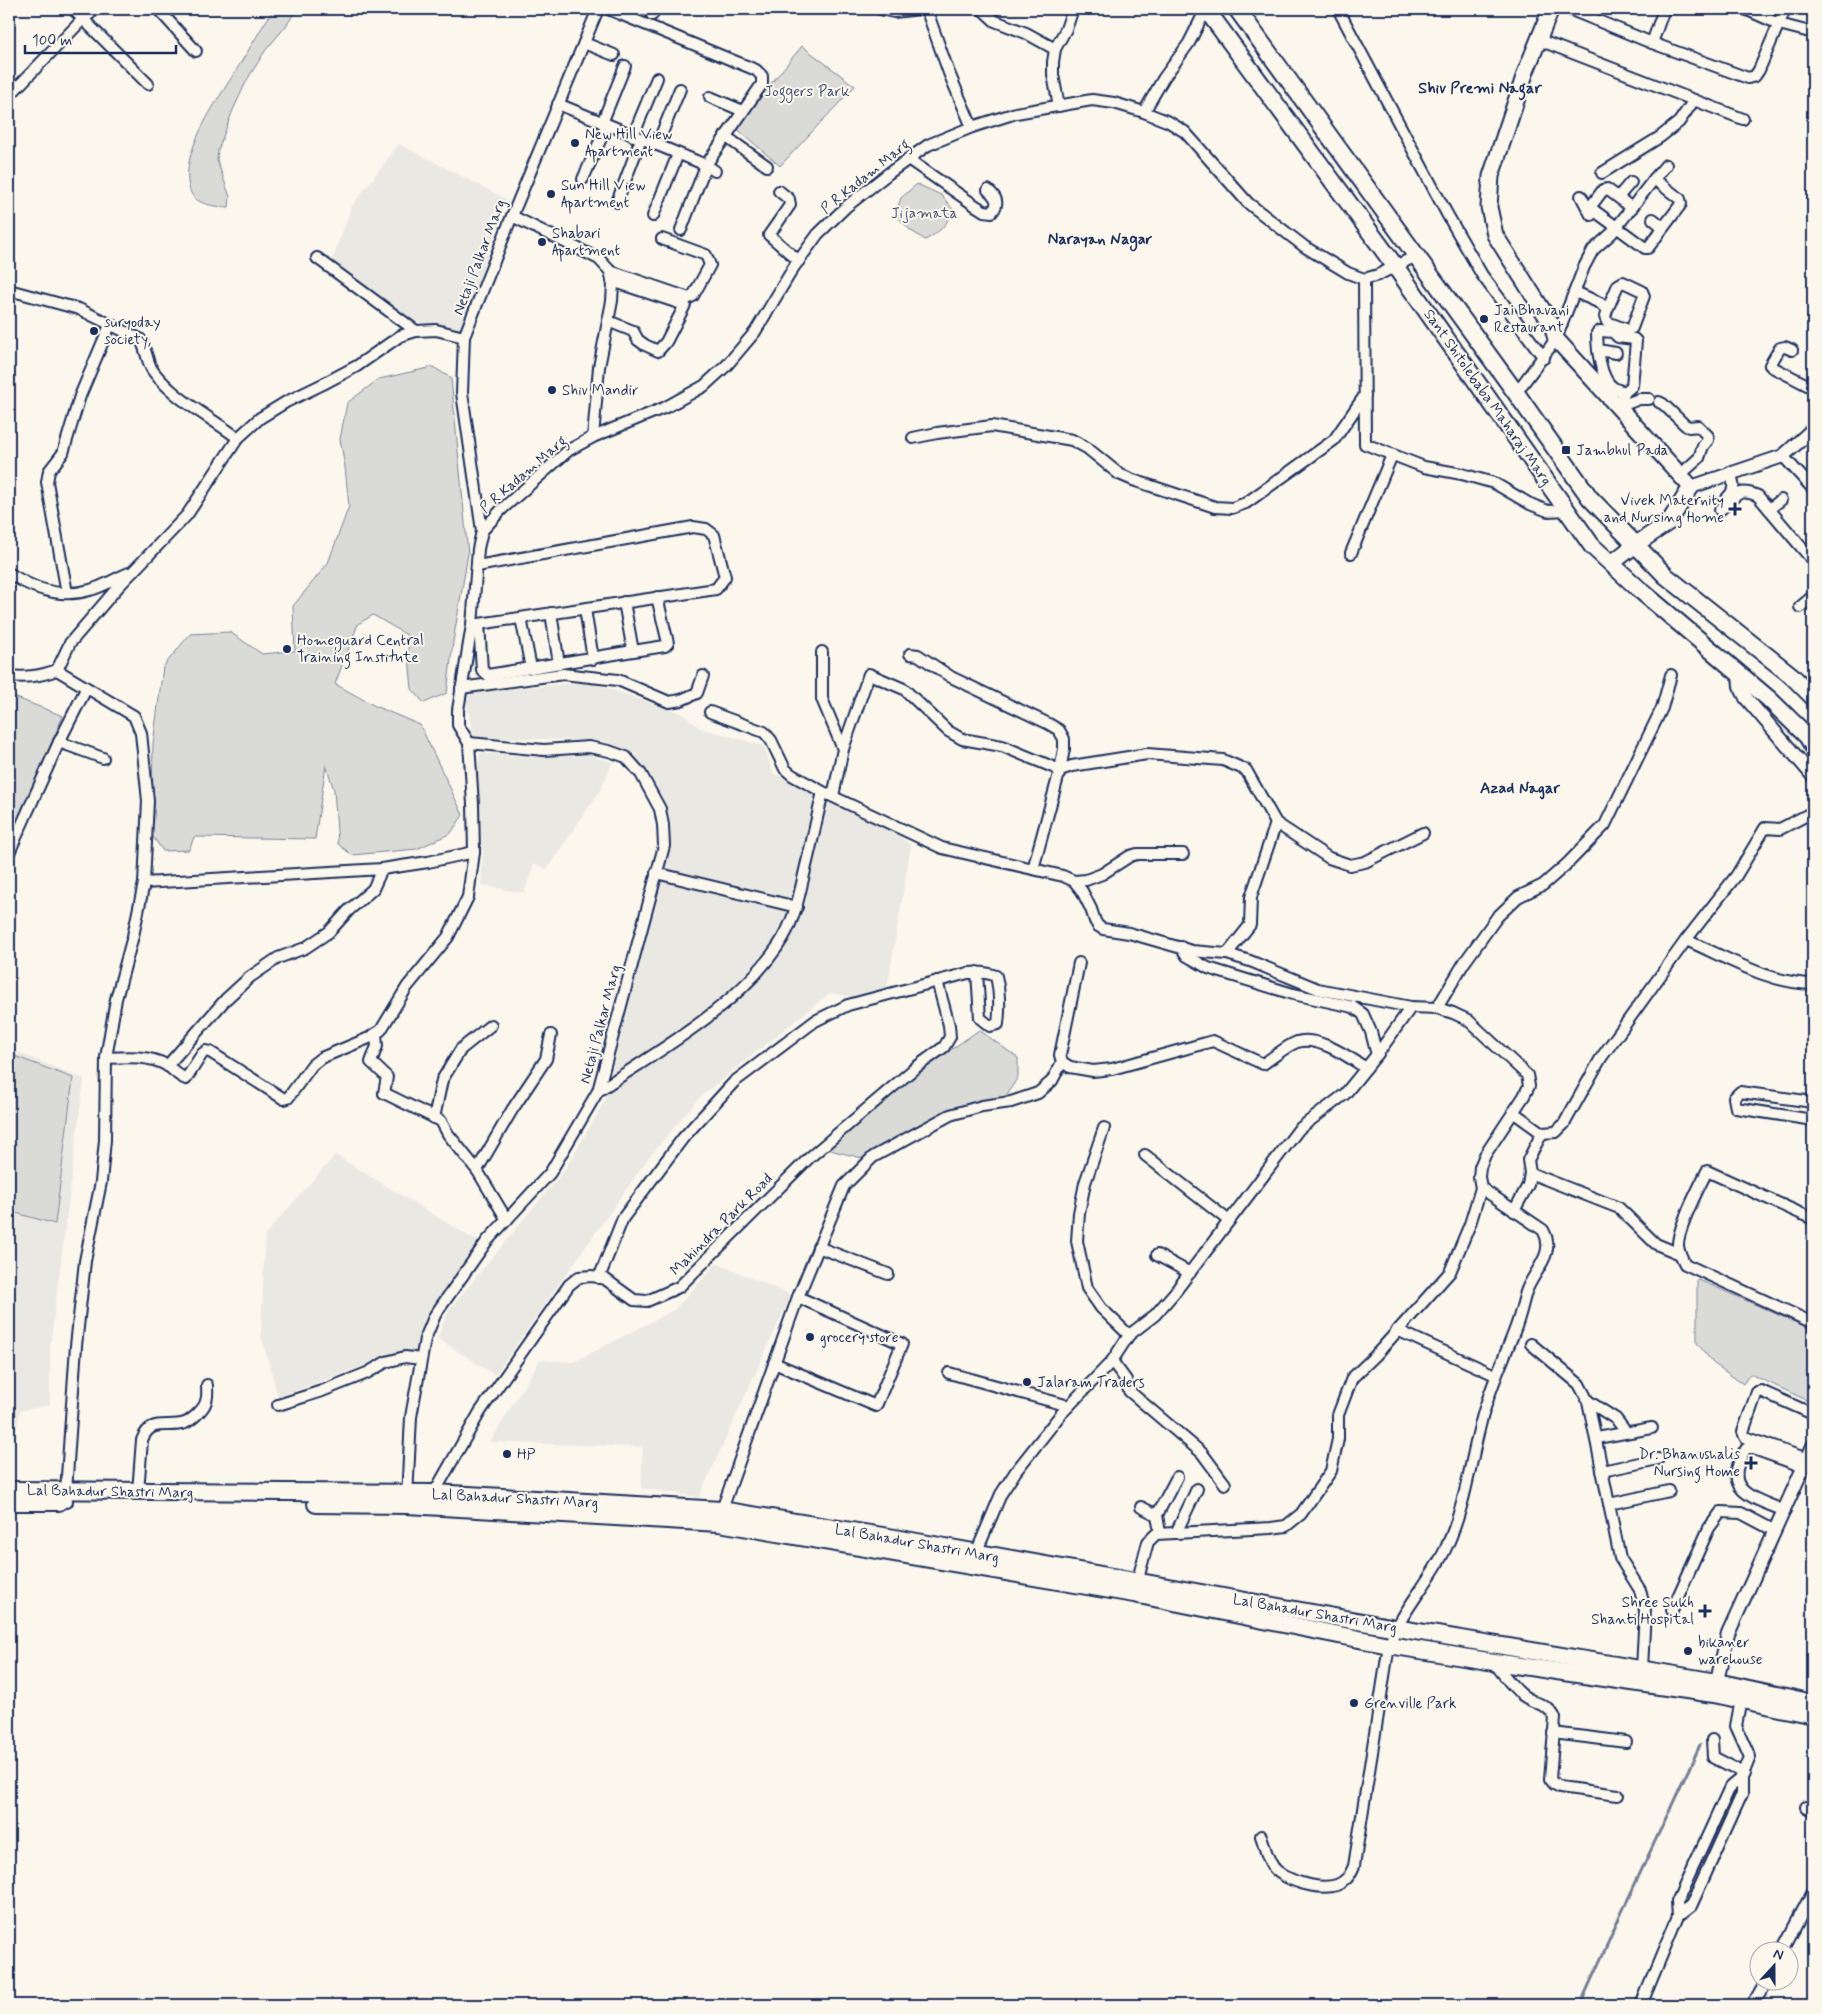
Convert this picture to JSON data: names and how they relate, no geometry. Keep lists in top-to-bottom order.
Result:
{
  "streets": {
    "main road": ["Sant Shitolebaba Maharaj Marg", "Lal Bahadur Shastri Marg"],
    "street": ["P R Kadam Marg", "Netaji Palkar Marg", "Mahindra Park Road"]
  },
  "crossings": [
    ["P R Kadam Marg", "Netaji Palkar Marg"],
    ["Netaji Palkar Marg", "Lal Bahadur Shastri Marg"]
  ],
  "districts": ["Shiv Premi Nagar", "Narayan Nagar", "Azad Nagar"],
  "parks": ["Joggers Park", "Jijamata"],
  "places": {
    "other": [
      "New Hill View Apartment",
      "Sun Hill View Apartment",
      "Shabari Apartment",
      "Jai Bhavani Restaurant",
      "suryoday society,",
      "Shiv Mandir",
      "Homeguard Central Training Institute",
      "grocery store",
      "Jalaram Traders",
      "HP",
      "bikaner warehouse",
      "Grenville Park"
    ],
    "transit": ["Jambhul Pada"],
    "health": ["Vivek Maternity and Nursing Home", "Dr. Bhanushalis Nursing Home", "Shree Sukh Shanti Hospital"]
  },
  "scale_bar": "100 m",
  "north": "top"
}
